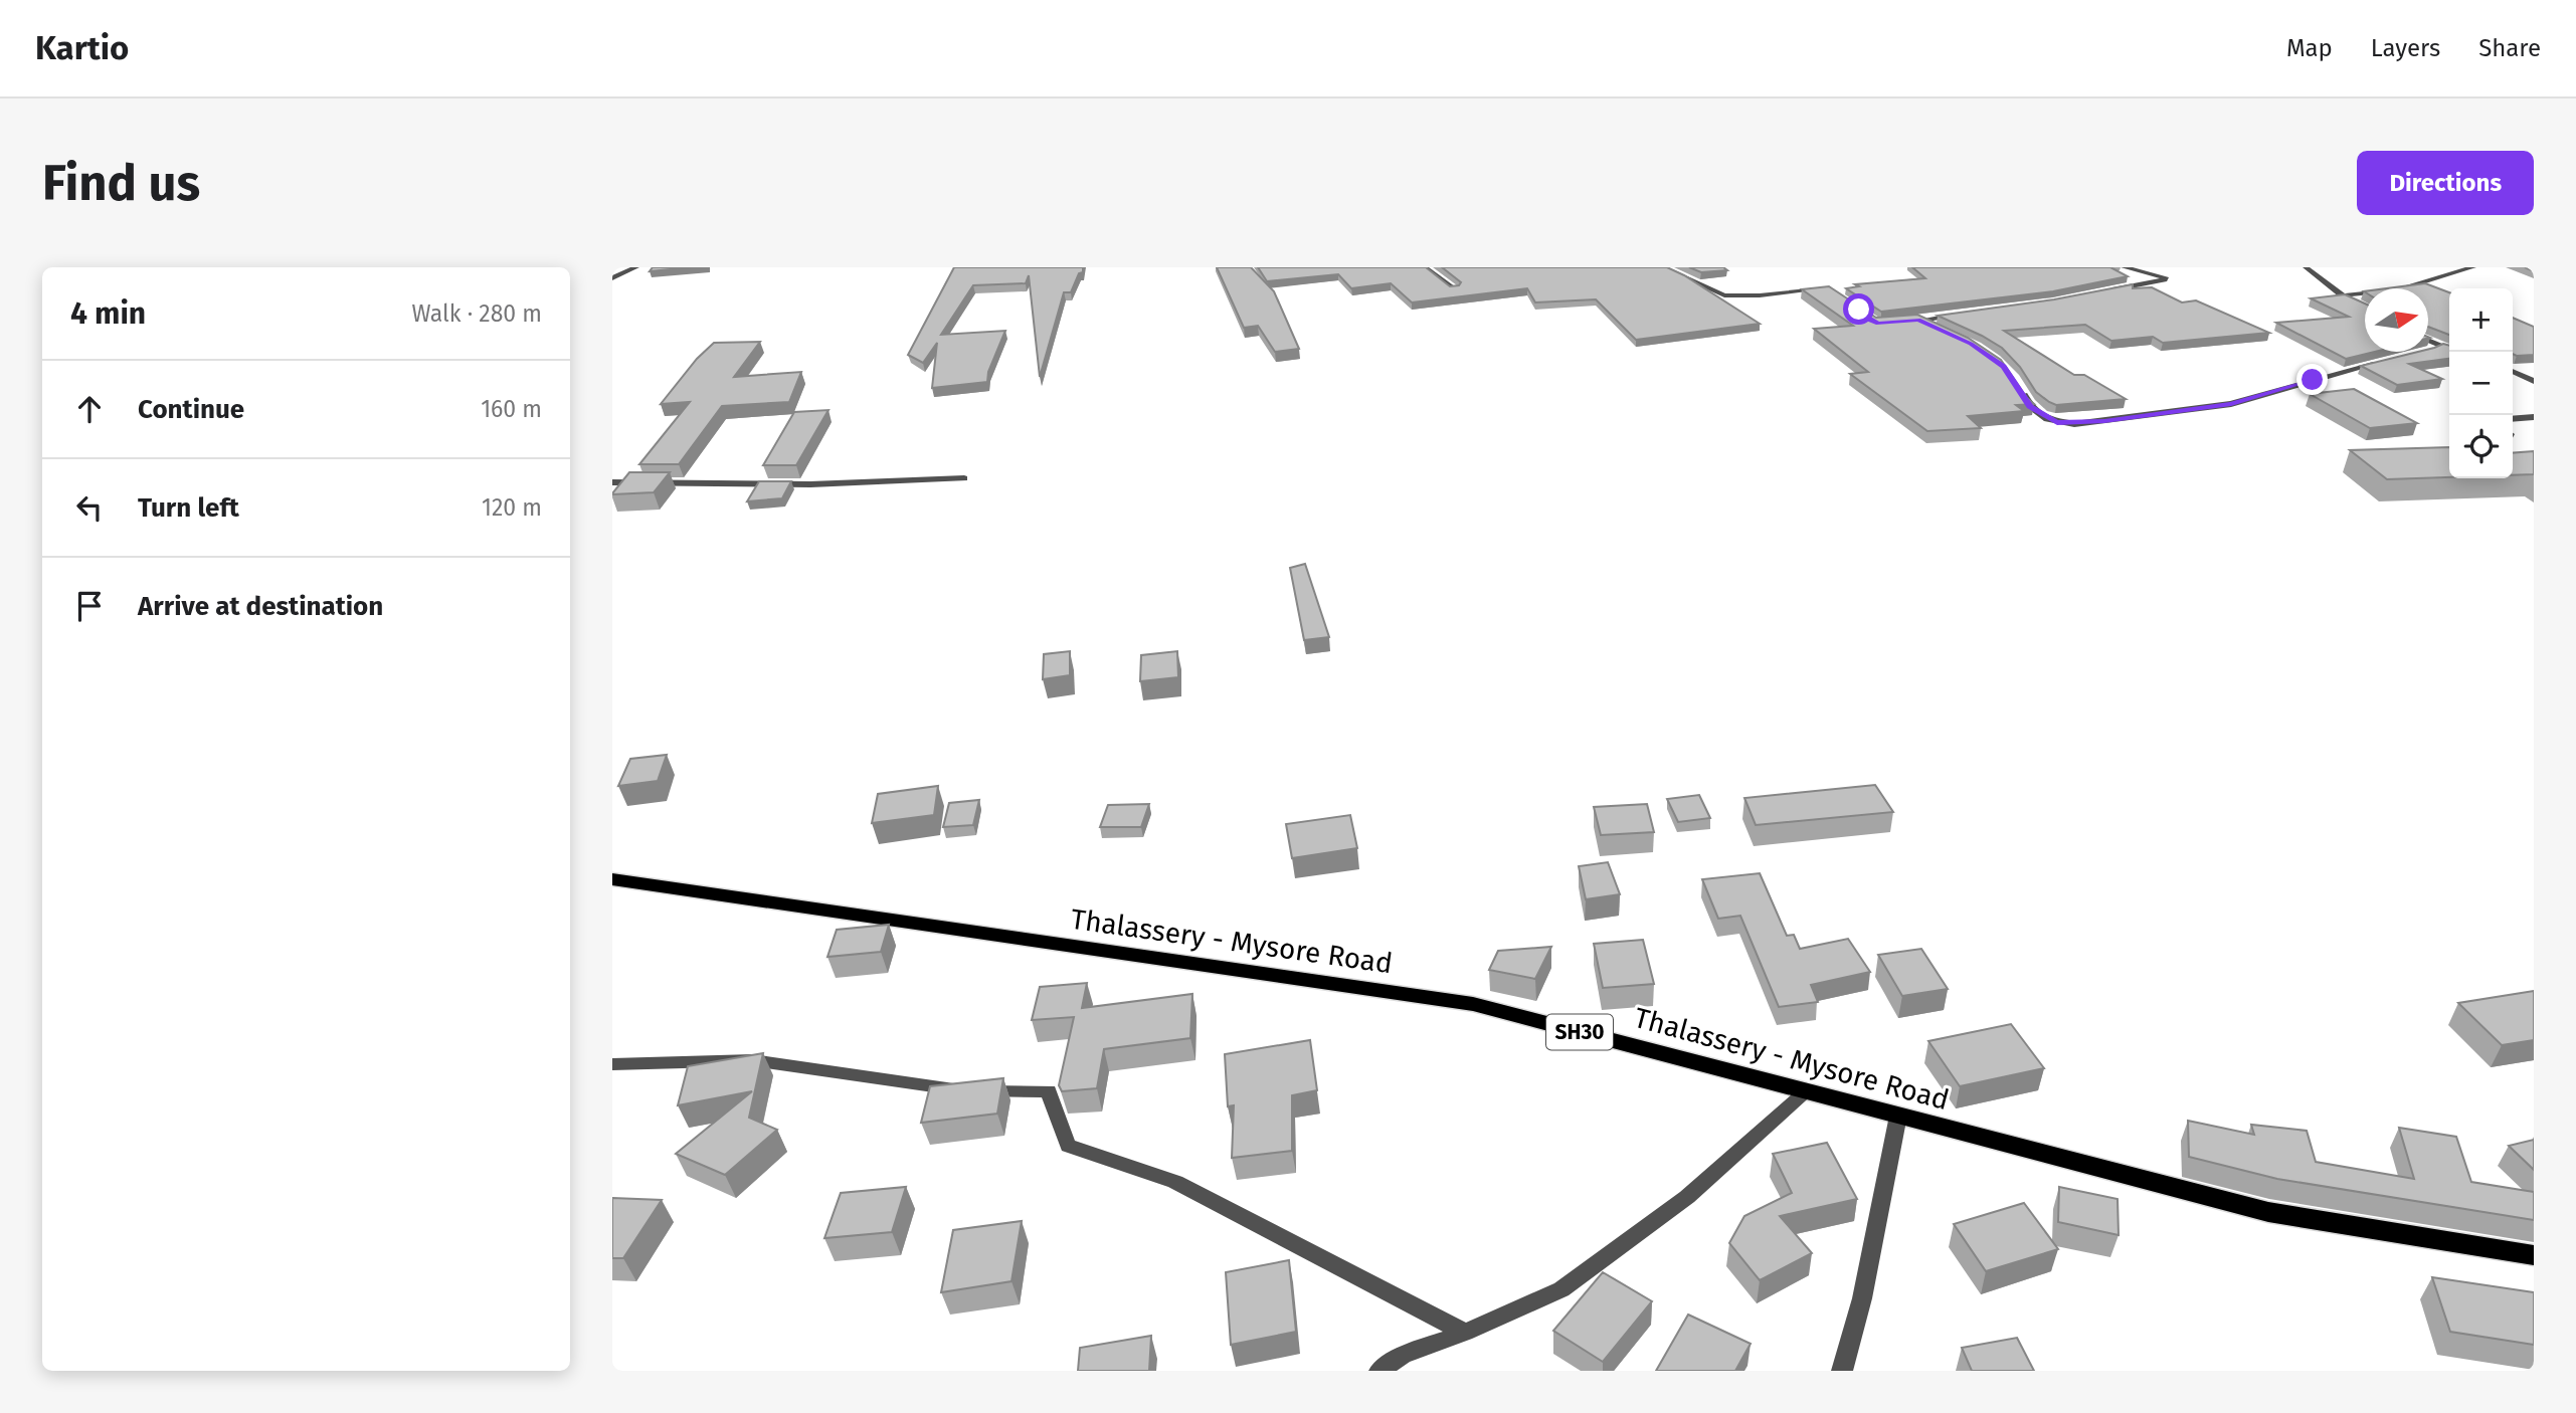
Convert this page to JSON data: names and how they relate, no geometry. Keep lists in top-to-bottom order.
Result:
{
  "streets": {
    "main road": ["Thalassery - Mysore Road", "SH30"]
  },
  "north": "right",
  "page": {
    "header": "Kartio",
    "nav": ["Map", "Layers", "Share"],
    "buttons": "Directions",
    "title": "Find us",
    "heading": ["4 min", "Walk · 280 m"],
    "map_buttons": ["+", "−"],
    "list": [
      ["Continue", "160 m"],
      ["Turn left", "120 m"],
      "Arrive at destination"
    ]
  }
}
